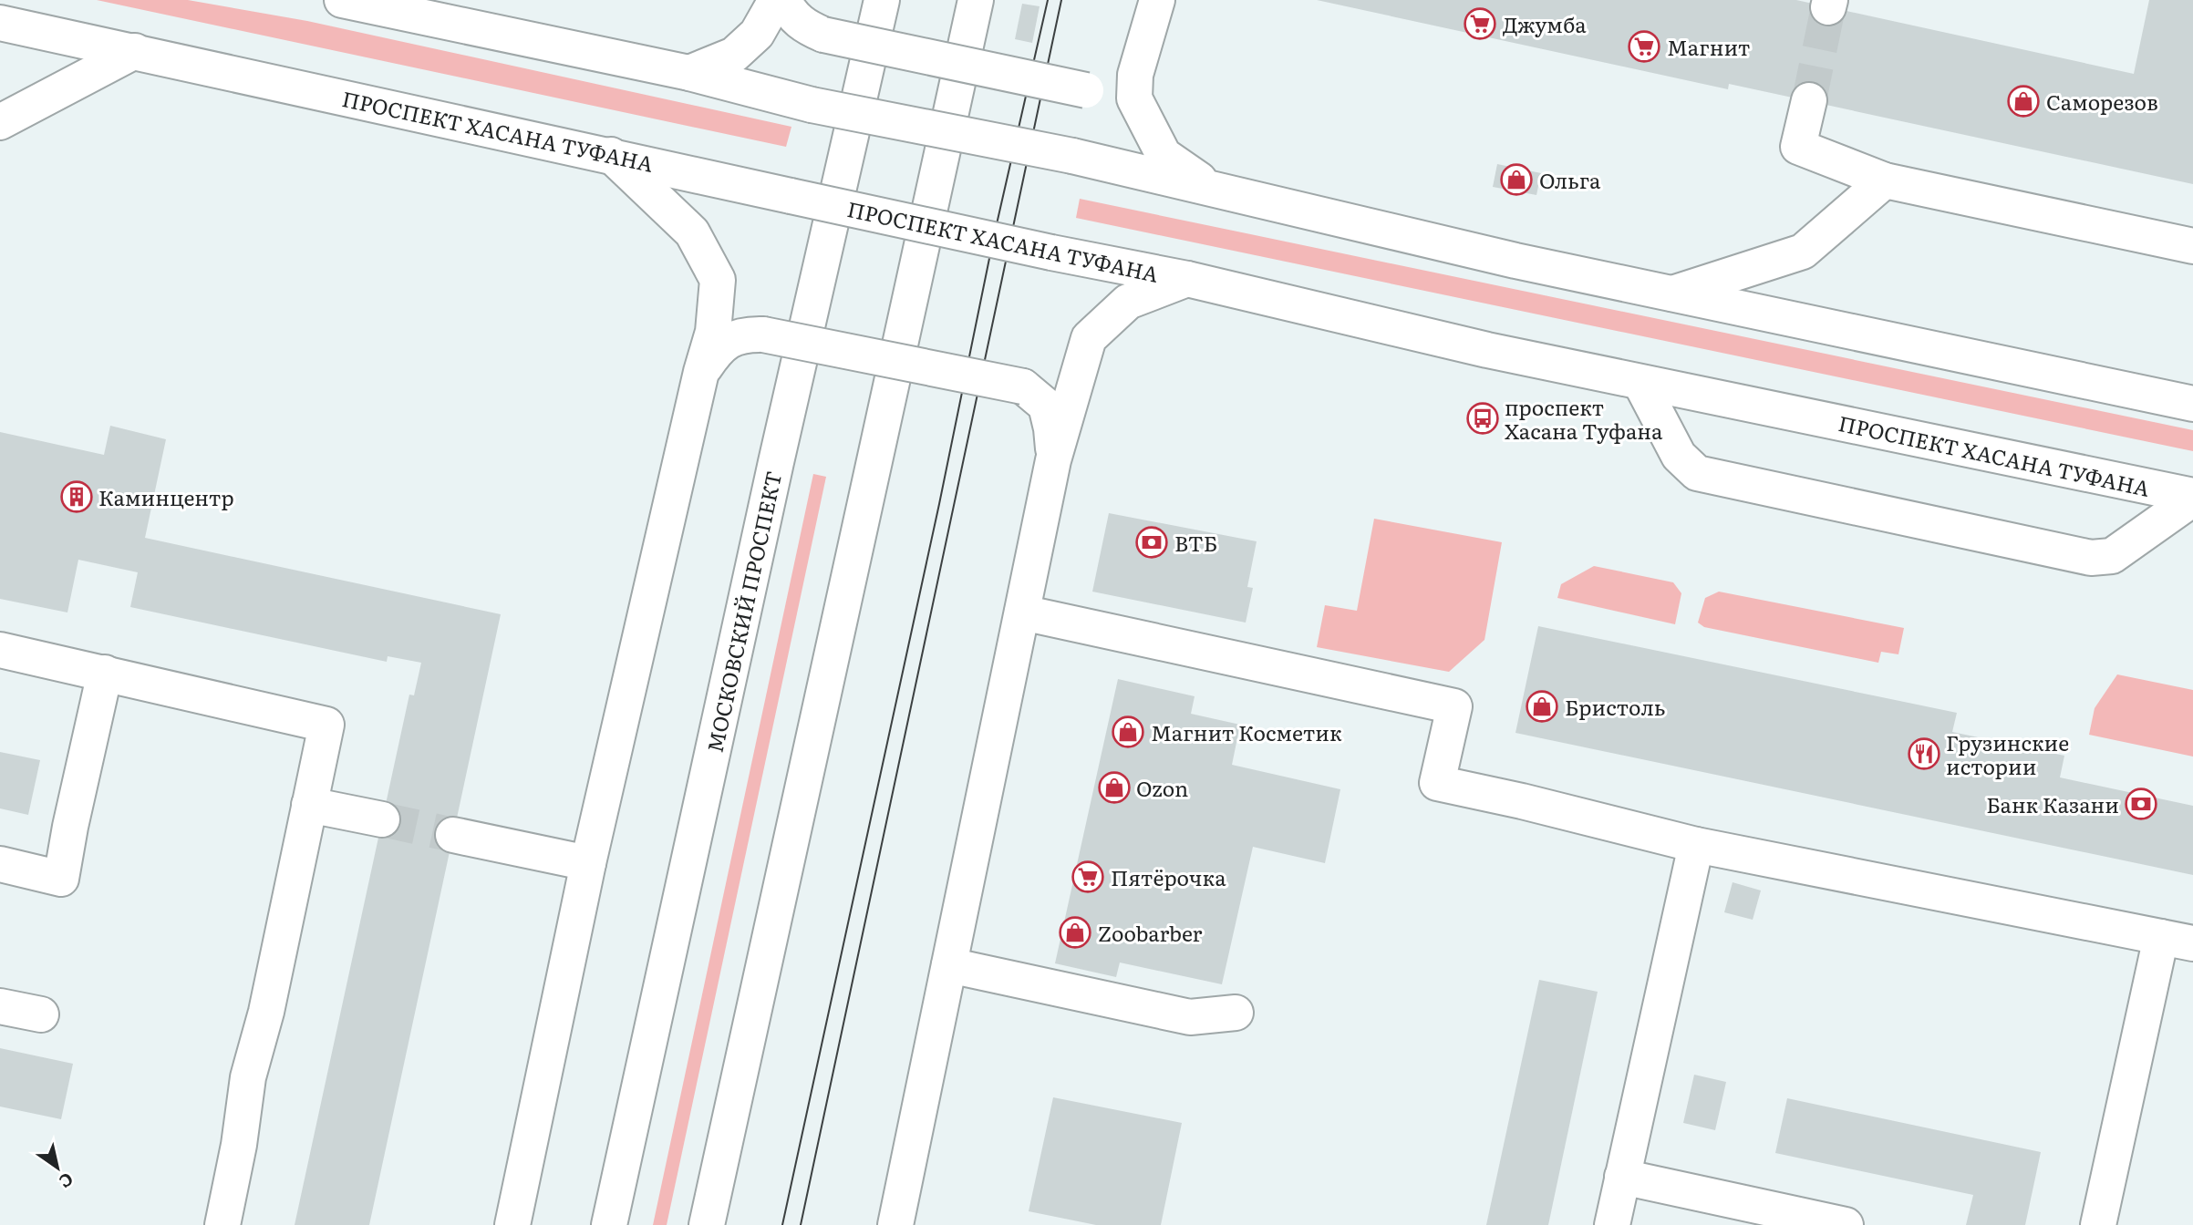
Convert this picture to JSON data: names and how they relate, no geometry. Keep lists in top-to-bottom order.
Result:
{
  "streets": {
    "main road": ["ПРОСПЕКТ ХАСАНА ТУФАНА", "МОСКОВСКИЙ ПРОСПЕКТ"]
  },
  "places": {
    "supermarket": ["Джумба", "Магнит", "Пятёрочка"],
    "shop": [
      "Саморезов",
      "Ольга",
      "Бристоль",
      "Магнит Косметик",
      "Ozon",
      "Zoobarber"
    ],
    "bus stop": ["проспект Хасана Туфана"],
    "building": ["Каминцентр"],
    "bank": ["ВТБ", "Банк Казани"],
    "restaurant": ["Грузинские истории"]
  },
  "north": "bottom right"
}
